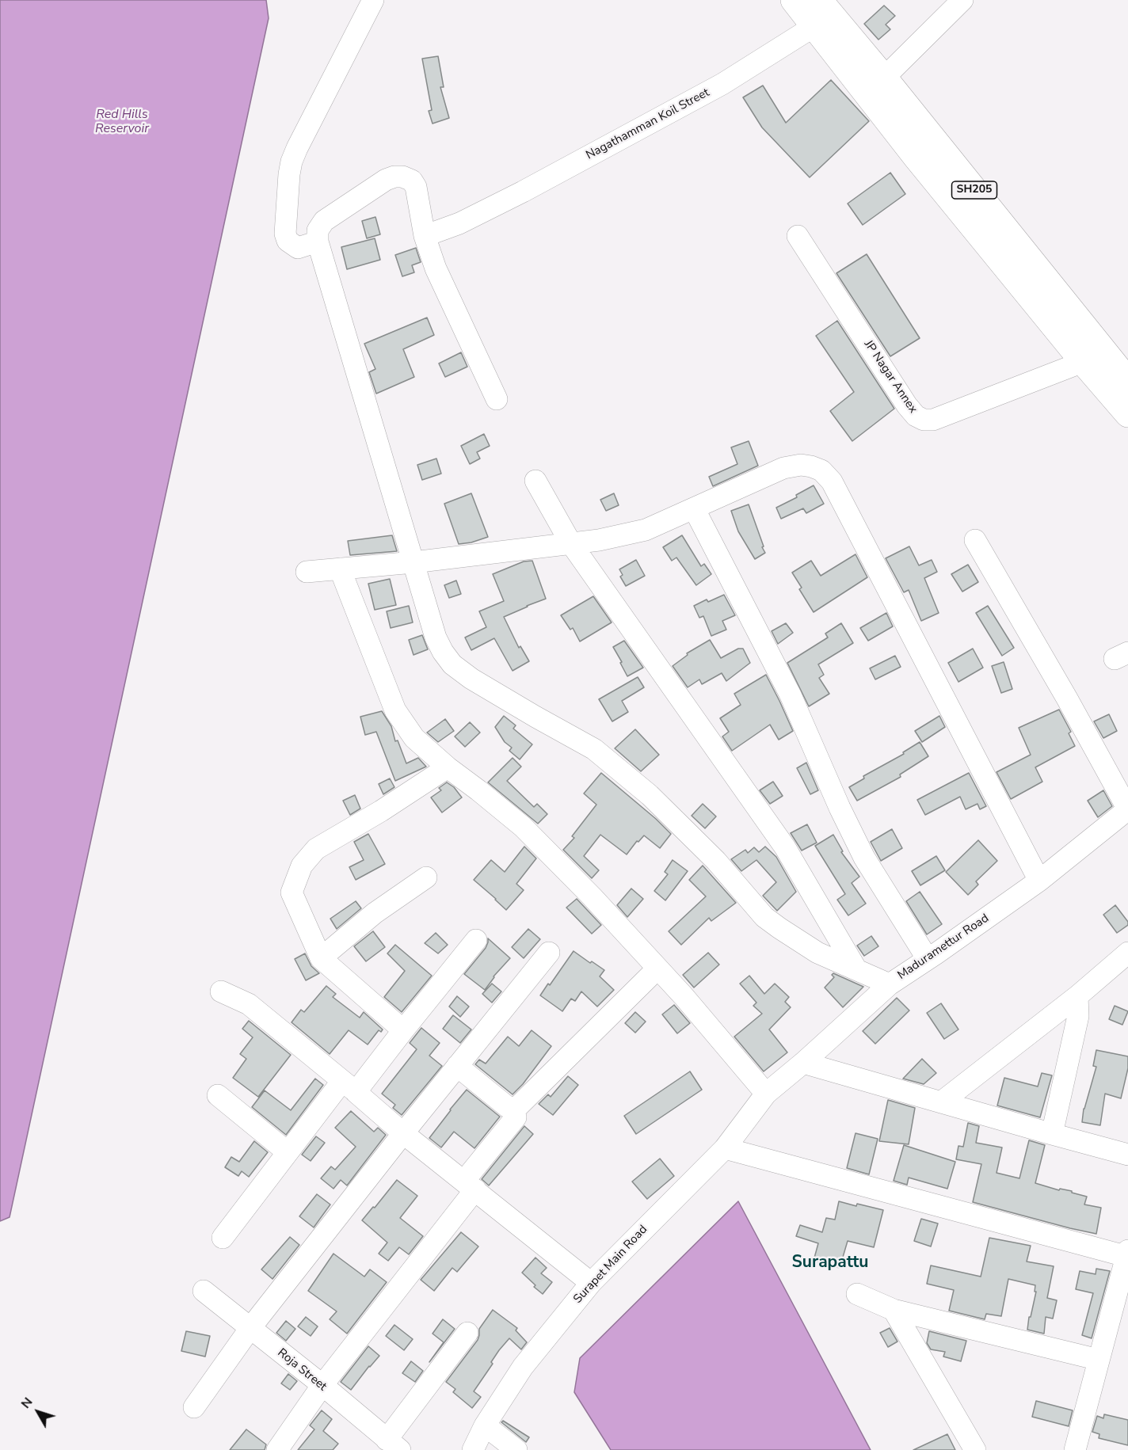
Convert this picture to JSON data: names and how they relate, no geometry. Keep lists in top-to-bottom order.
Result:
{
  "streets": {
    "main road": ["SH205"],
    "street": [
      "Nagathamman Koil Street",
      "JP Nagar Annex",
      "Maduramettur Road",
      "Surapet Main Road",
      "Roja Street"
    ]
  },
  "crossings": [
    ["Nagathamman Koil Street", "SH205"],
    ["Maduramettur Road", "Surapet Main Road"]
  ],
  "districts": ["Surapattu"],
  "water": ["Red Hills Reservoir"],
  "north": "top left"
}
